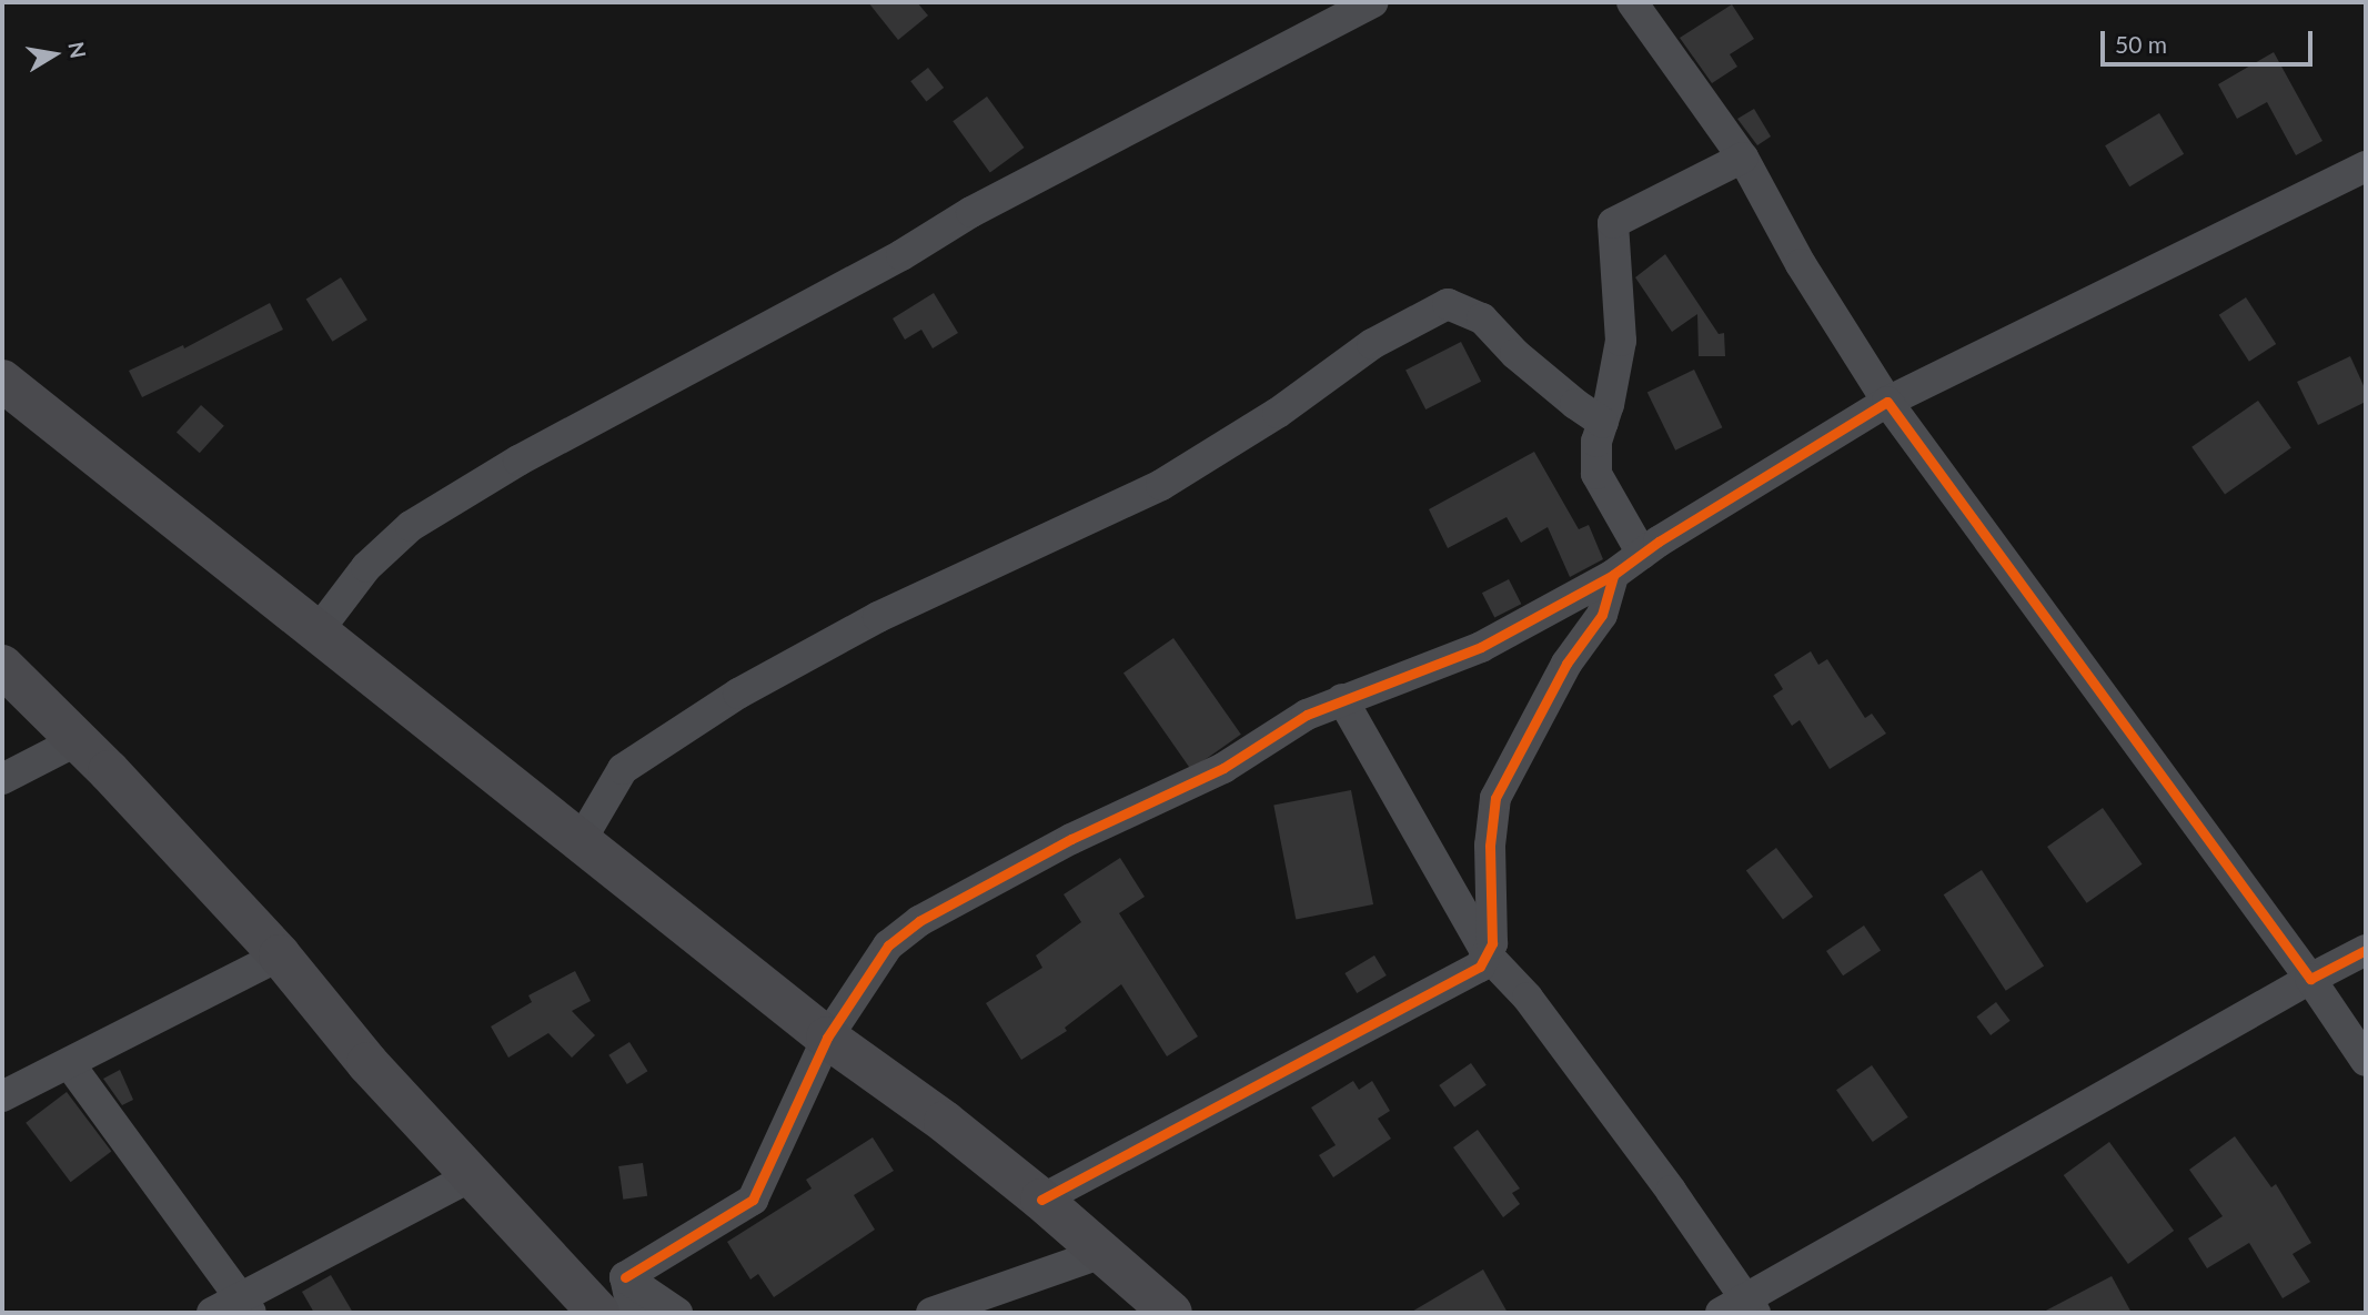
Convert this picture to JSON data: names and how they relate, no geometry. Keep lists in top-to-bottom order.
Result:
{
  "scale_bar": "50 m",
  "north": "right"
}
